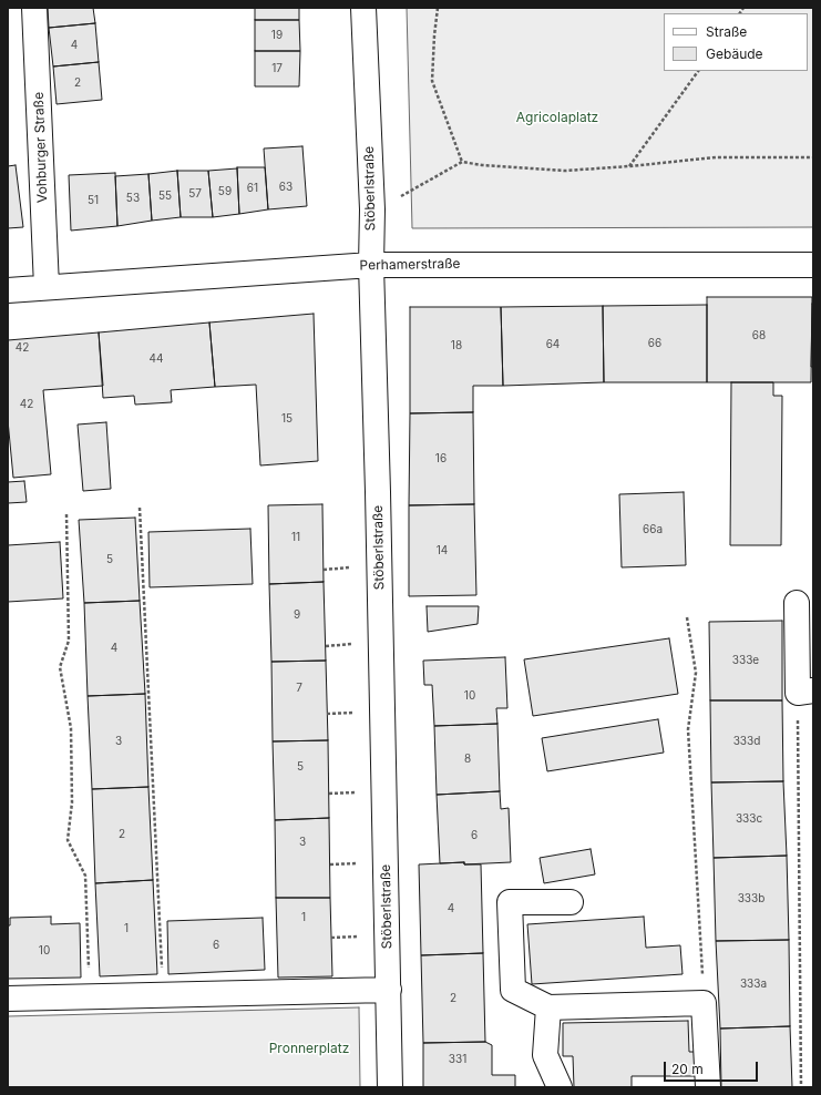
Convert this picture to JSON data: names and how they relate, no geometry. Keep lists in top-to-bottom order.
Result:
{
  "streets": {
    "street": ["Vohburger Straße", "Stöberlstraße", "Perhamerstraße"]
  },
  "crossings": [
    ["Vohburger Straße", "Perhamerstraße"],
    ["Stöberlstraße", "Perhamerstraße"]
  ],
  "parks": ["Agricolaplatz", "Pronnerplatz"],
  "house_numbers": [
    "19",
    "4",
    "17",
    "2",
    "63",
    "61",
    "59",
    "57",
    "55",
    "53",
    "51",
    "68",
    "66",
    "64",
    "18",
    "42",
    "44",
    "42",
    "15",
    "16",
    "66a",
    "11",
    "14",
    "5",
    "9",
    "4",
    "333e",
    "7",
    "10",
    "3",
    "333d",
    "8",
    "5",
    "333c",
    "2",
    "6",
    "3",
    "333b",
    "4",
    "1",
    "1",
    "6",
    "10",
    "333a",
    "2",
    "331"
  ],
  "legend": ["Straße", "Gebäude"],
  "scale_bar": "20 m"
}
